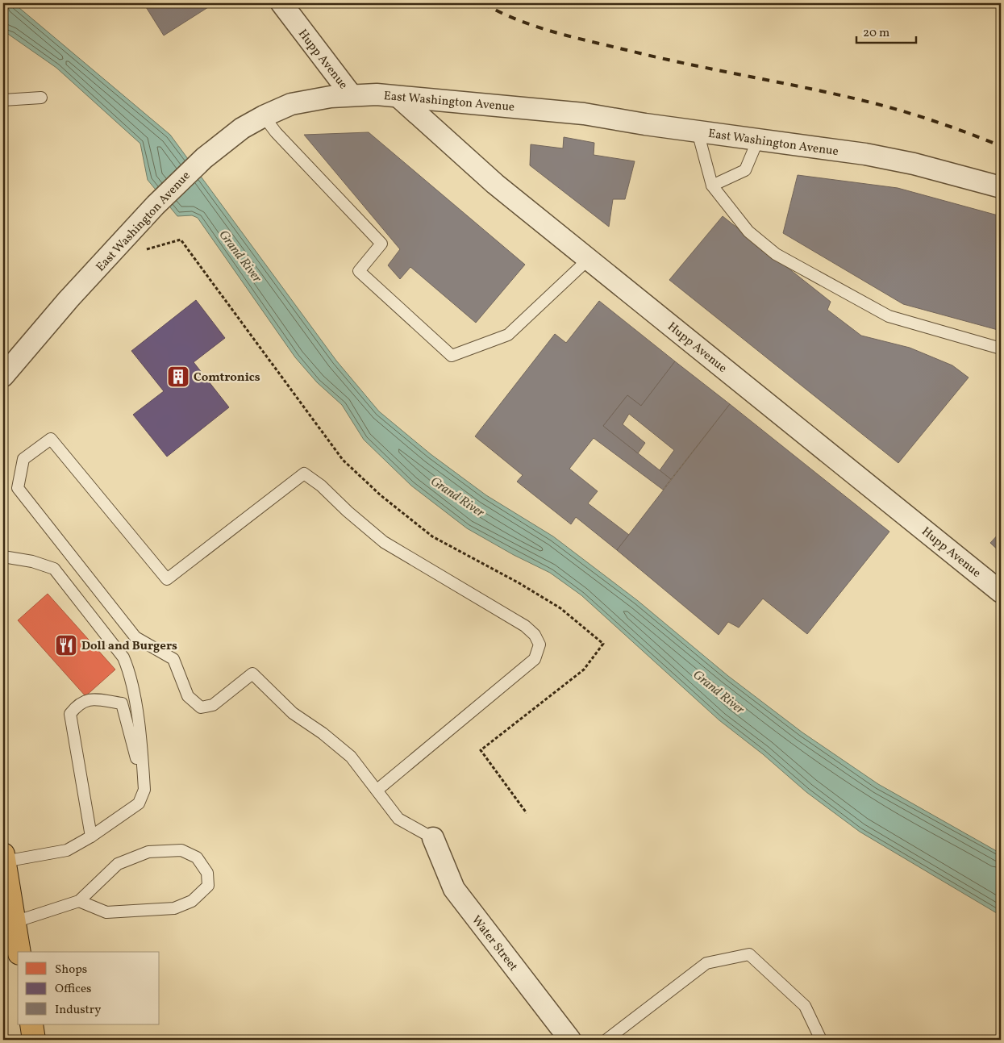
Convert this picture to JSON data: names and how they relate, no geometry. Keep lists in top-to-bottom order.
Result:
{
  "streets": {
    "street": ["Hupp Avenue", "East Washington Avenue", "Water Street"]
  },
  "crossings": [
    ["Hupp Avenue", "East Washington Avenue"]
  ],
  "water": ["Grand River"],
  "places": {
    "building": ["Comtronics"],
    "restaurant": ["Doll and Burgers"]
  },
  "legend": ["Shops", "Offices", "Industry"],
  "scale_bar": "20 m"
}
